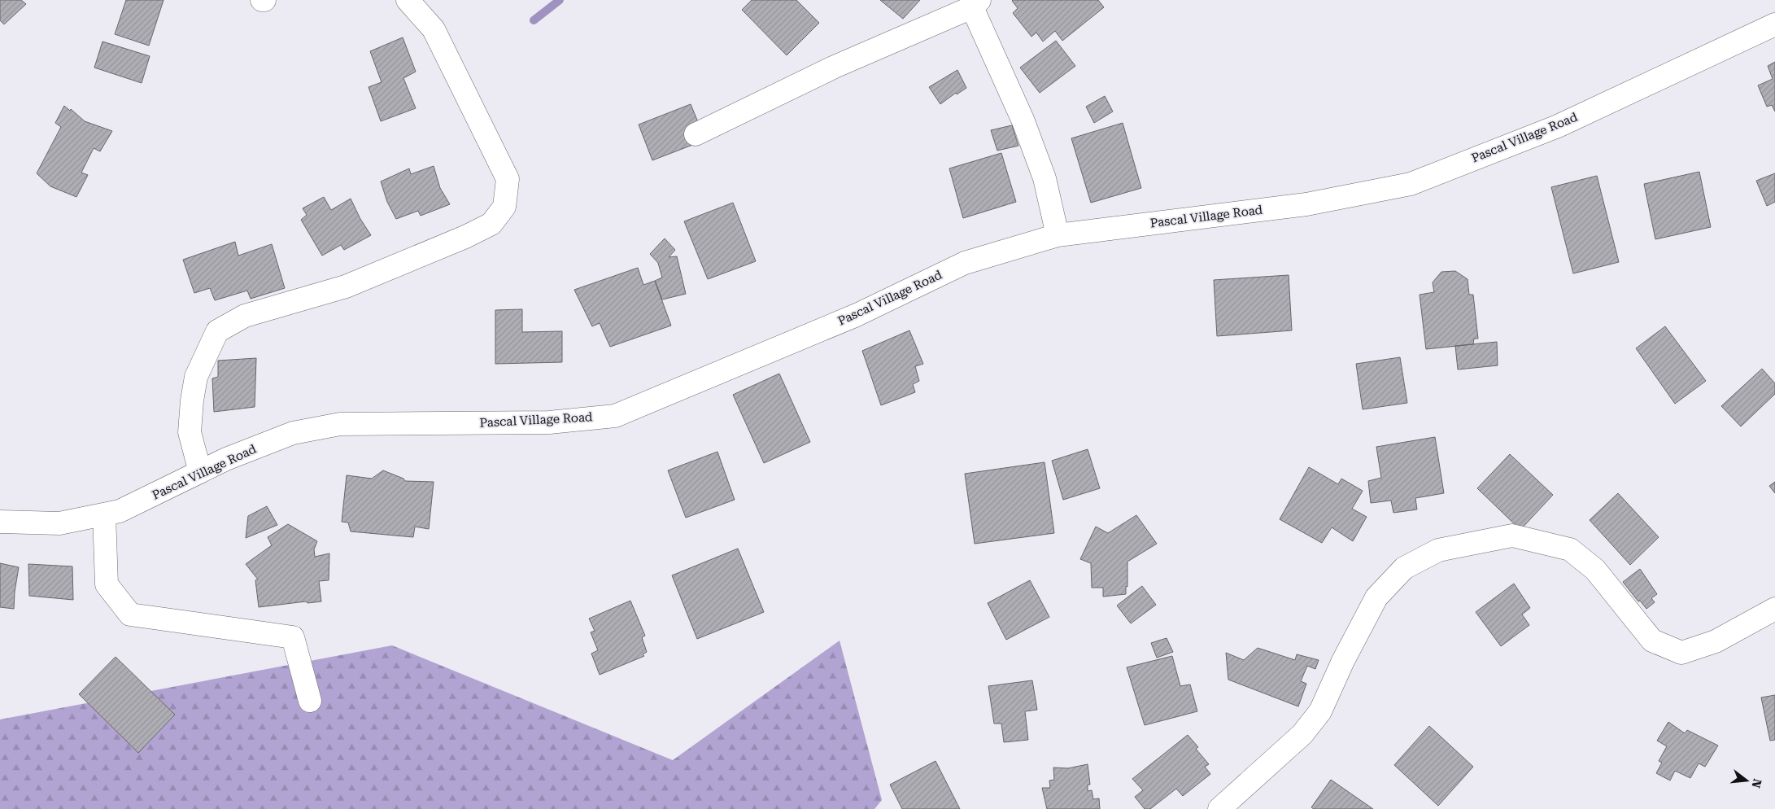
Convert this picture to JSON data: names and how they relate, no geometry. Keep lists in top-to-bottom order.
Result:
{
  "streets": {
    "street": ["Pascal Village Road"]
  },
  "north": "right"
}
